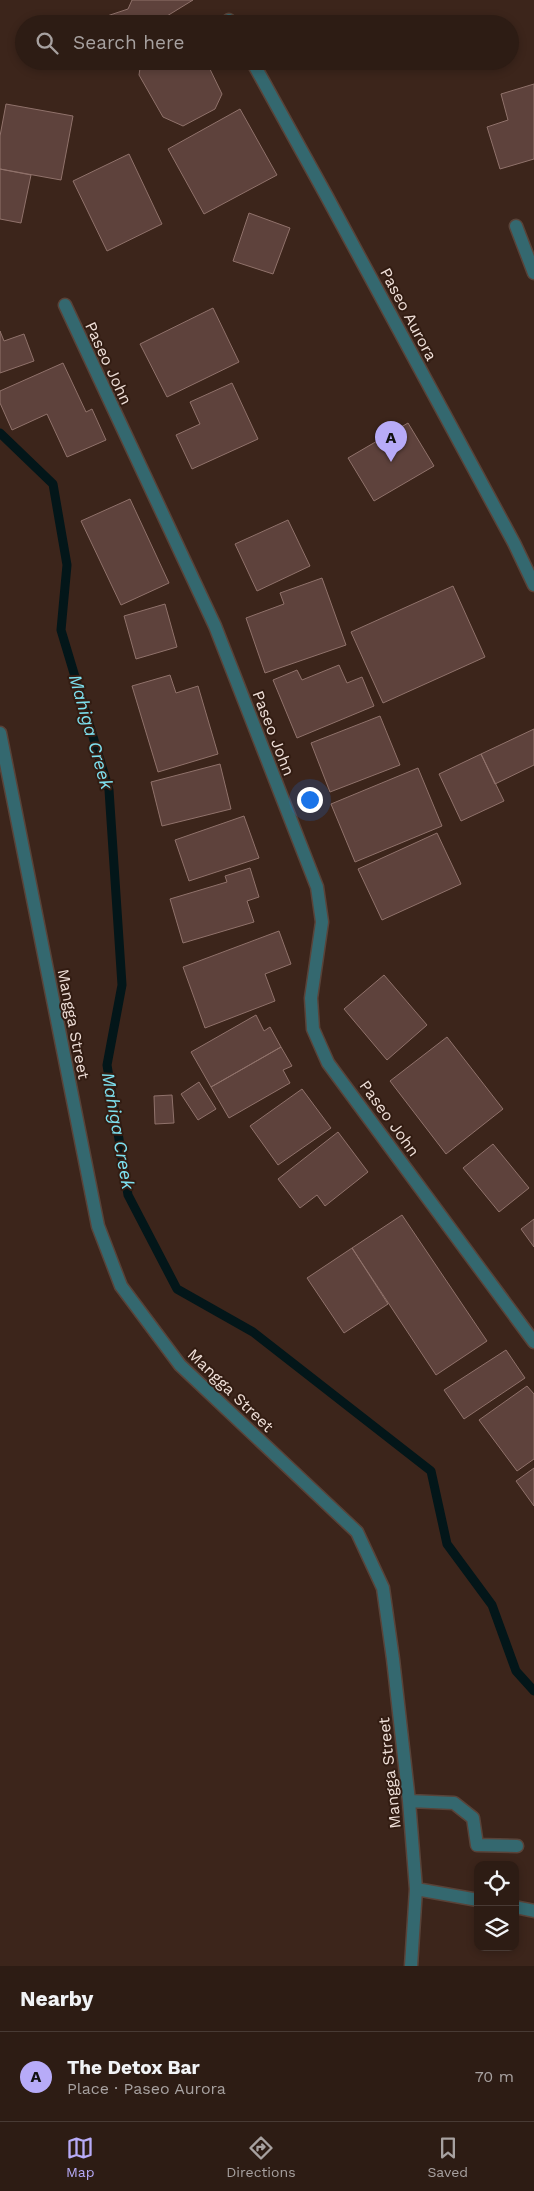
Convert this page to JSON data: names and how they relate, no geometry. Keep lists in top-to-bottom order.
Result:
{
  "streets": {
    "street": ["Paseo Aurora", "Paseo John", "Mangga Street"]
  },
  "water": ["Mahiga Creek"],
  "page": {
    "search": "Search here",
    "pins": "A",
    "heading": "Nearby",
    "list": [
      {
        "mark": "A",
        "name": "The Detox Bar",
        "note": "Place · Paseo Aurora",
        "value": "70 m"
      }
    ],
    "nav": ["Map", "Directions", "Saved"]
  }
}
